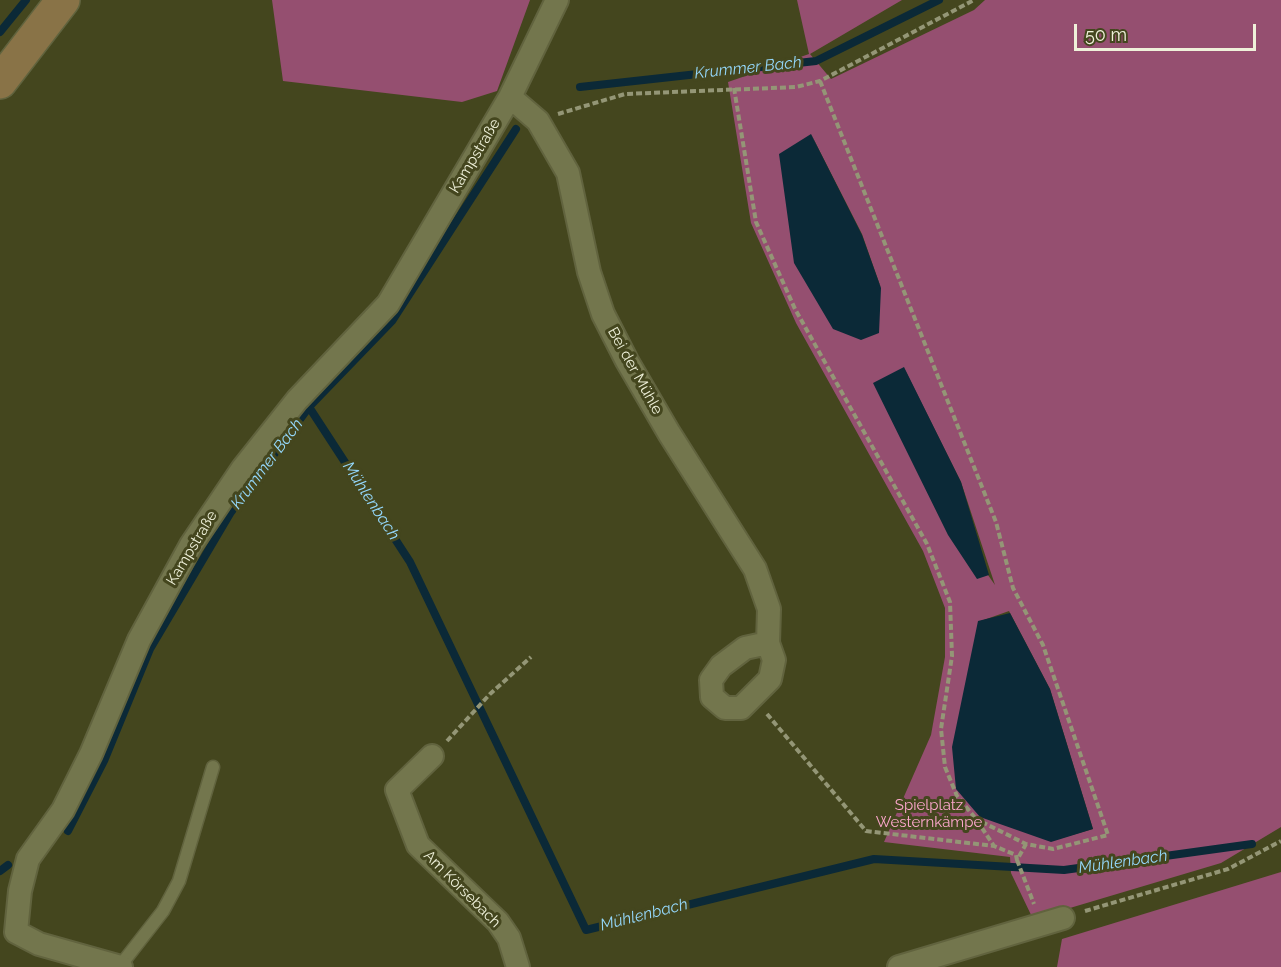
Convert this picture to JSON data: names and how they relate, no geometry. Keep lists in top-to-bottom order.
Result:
{
  "streets": {
    "street": ["Kampstraße", "Bei der Mühle", "Am Körsebach"]
  },
  "crossings": [
    ["Kampstraße", "Bei der Mühle"]
  ],
  "water": ["Krummer Bach", "Mühlenbach"],
  "parks": ["Spielplatz Westernkämpe"],
  "scale_bar": "50 m"
}
